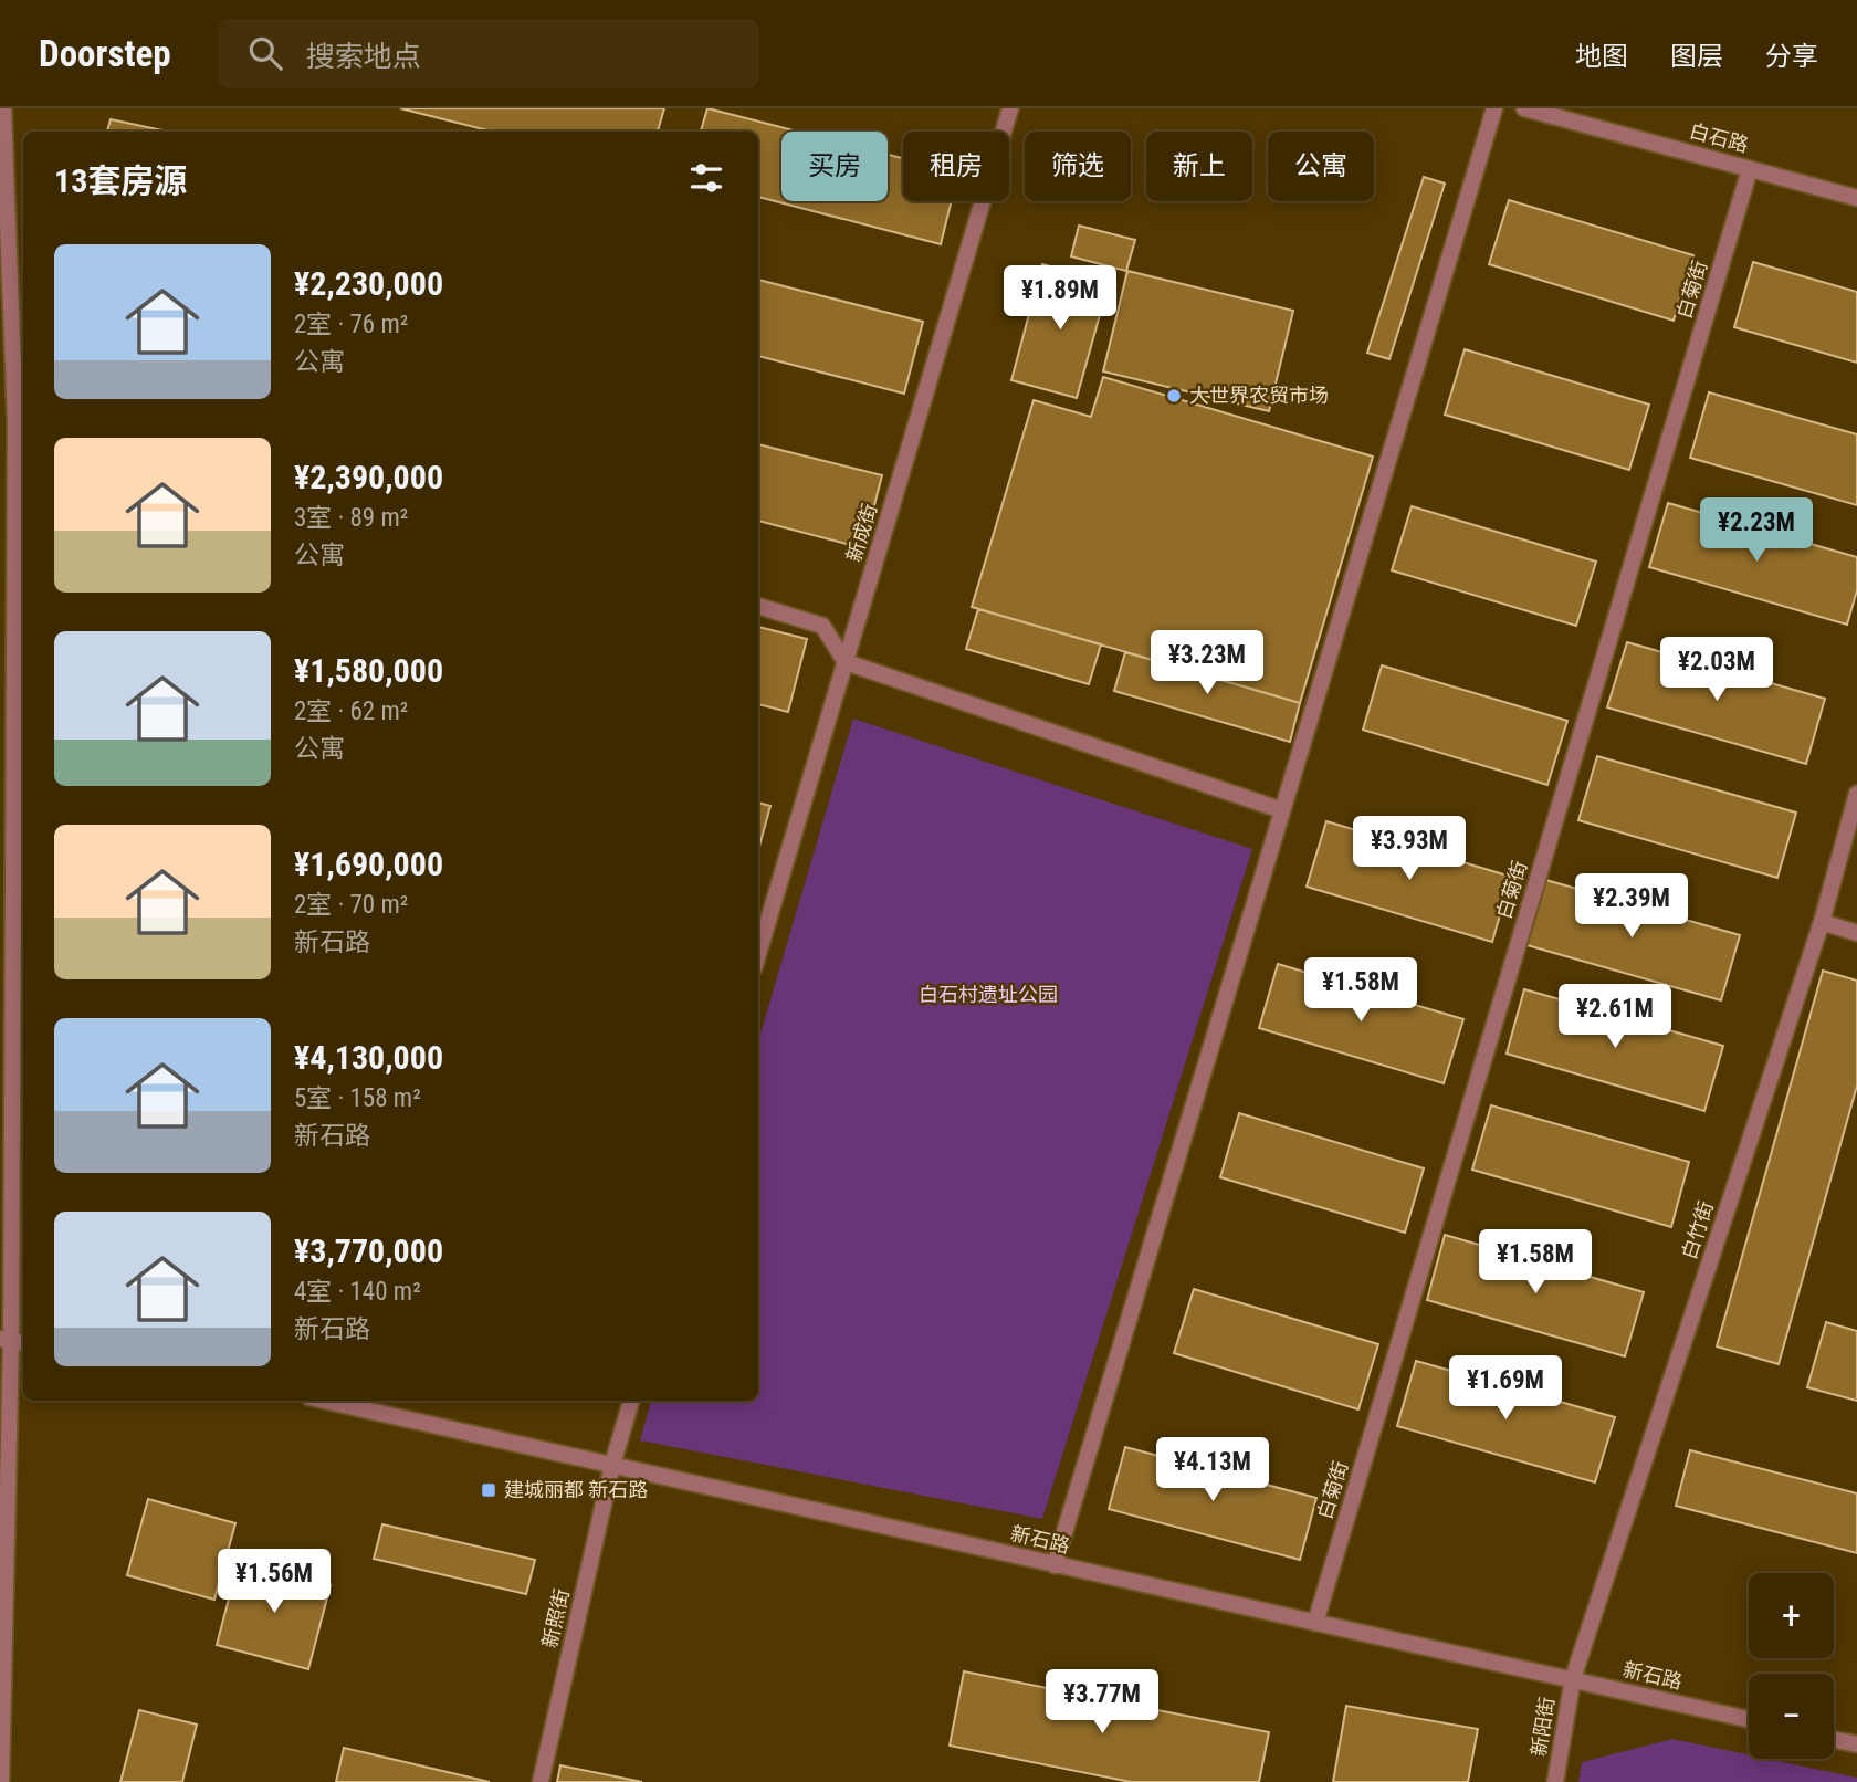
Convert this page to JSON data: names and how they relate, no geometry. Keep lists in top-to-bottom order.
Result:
{
  "streets": {
    "street": [
      "白石路",
      "白菊街",
      "新成街",
      "白竹街",
      "新石路",
      "新照街",
      "新阳街"
    ]
  },
  "crossings": [
    ["白石路", "白菊街"],
    ["白菊街", "新石路"],
    ["白竹街", "新石路"],
    ["白竹街", "新阳街"],
    ["新石路", "新照街"],
    ["新石路", "新阳街"]
  ],
  "parks": ["白石村遗址公园"],
  "places": {
    "other": ["大世界农贸市场"],
    "transit": ["建城丽都 新石路"]
  },
  "page": {
    "header": "Doorstep",
    "search": "搜索地点",
    "nav": ["地图", "图层", "分享"],
    "chip": [
      "买房",
      "租房",
      "筛选",
      "新上",
      "公寓"
    ],
    "heading": "13套房源",
    "list": [
      {
        "name": "¥2,230,000",
        "note": "2室 · 76 m² · 公寓"
      },
      {
        "name": "¥2,390,000",
        "note": "3室 · 89 m² · 公寓"
      },
      {
        "name": "¥1,580,000",
        "note": "2室 · 62 m² · 公寓"
      },
      {
        "name": "¥1,690,000",
        "note": "2室 · 70 m² · 新石路"
      },
      {
        "name": "¥4,130,000",
        "note": "5室 · 158 m² · 新石路"
      },
      {
        "name": "¥3,770,000",
        "note": "4室 · 140 m² · 新石路"
      }
    ],
    "price": [
      "¥1.89M",
      "¥2.23M",
      "¥3.23M",
      "¥2.03M",
      "¥3.93M",
      "¥2.39M",
      "¥1.58M",
      "¥2.61M",
      "¥1.58M",
      "¥1.69M",
      "¥4.13M",
      "¥1.56M",
      "¥3.77M"
    ],
    "map_buttons": ["+", "−"]
  }
}
